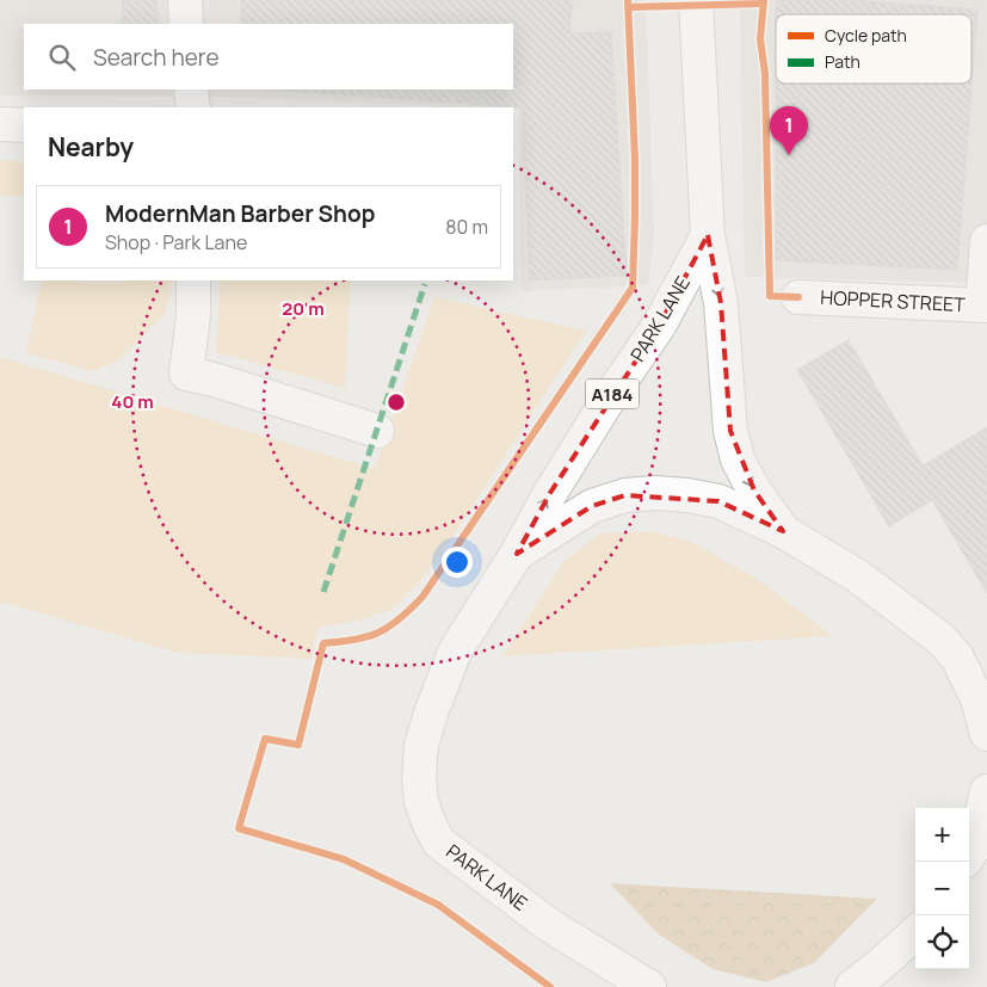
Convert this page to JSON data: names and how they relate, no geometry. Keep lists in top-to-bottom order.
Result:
{
  "streets": {
    "main road": ["HOPPER STREET", "PARK LANE", "A184"]
  },
  "legend": ["Cycle path", "Path"],
  "page": {
    "search": "Search here",
    "pins": "1",
    "heading": "Nearby",
    "list": [
      {
        "mark": "1",
        "name": "ModernMan Barber Shop",
        "note": "Shop · Park Lane",
        "value": "80 m"
      }
    ],
    "map_buttons": ["+", "−"]
  },
  "rings": ["20 m", "40 m"]
}
